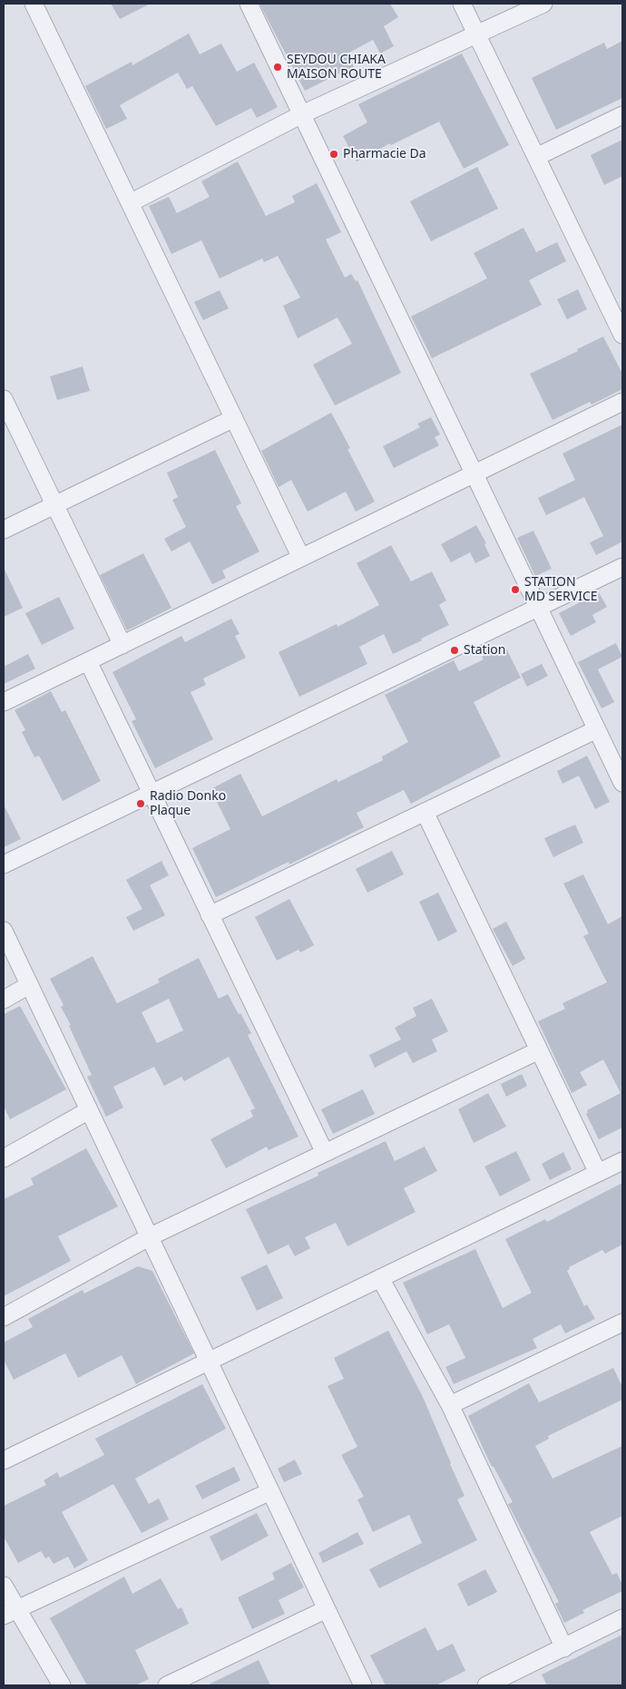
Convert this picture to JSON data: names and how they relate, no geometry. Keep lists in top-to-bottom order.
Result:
{
  "places": [
    "SEYDOU CHIAKA MAISON ROUTE",
    "Pharmacie Da",
    "STATION MD SERVICE",
    "Station",
    "Radio Donko Plaque"
  ]
}
